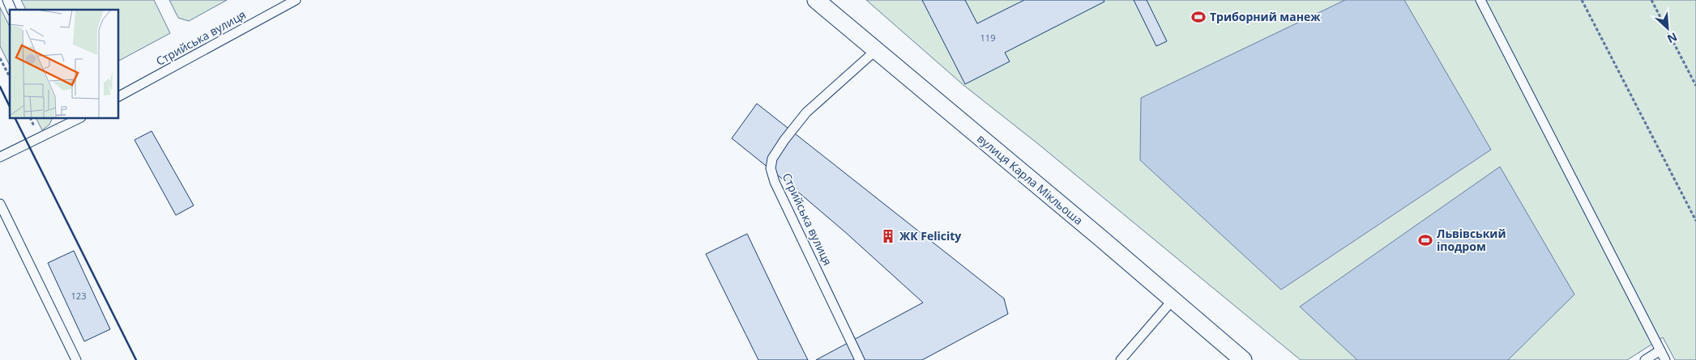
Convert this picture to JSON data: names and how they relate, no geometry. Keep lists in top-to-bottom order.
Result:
{
  "streets": {
    "street": ["вулиця Карла Мікльоша"],
    "lane": ["Стрийська вулиця"]
  },
  "crossings": [
    ["Стрийська вулиця", "вулиця Карла Мікльоша"]
  ],
  "places": {
    "sports": ["Триборний манеж", "Львівський іподром"],
    "building": ["ЖК Felicity"]
  },
  "house_numbers": ["119", "123"],
  "north": "bottom right"
}
